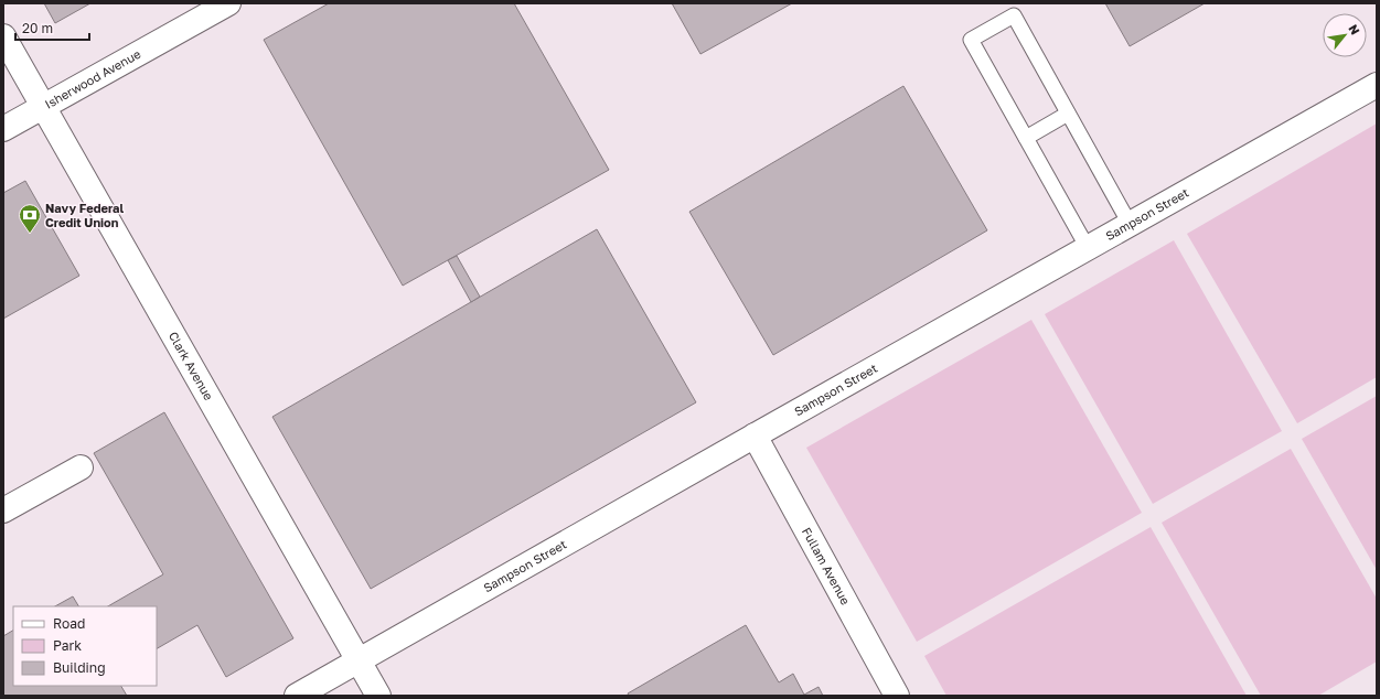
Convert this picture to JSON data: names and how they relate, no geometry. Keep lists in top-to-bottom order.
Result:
{
  "streets": {
    "street": [
      "Isherwood Avenue",
      "Sampson Street",
      "Clark Avenue",
      "Fullam Avenue"
    ]
  },
  "crossings": [
    ["Isherwood Avenue", "Clark Avenue"],
    ["Sampson Street", "Clark Avenue"],
    ["Sampson Street", "Fullam Avenue"]
  ],
  "places": {
    "bank": ["Navy Federal Credit Union"]
  },
  "legend": ["Road", "Park", "Building"],
  "scale_bar": "20 m",
  "north": "top right"
}
